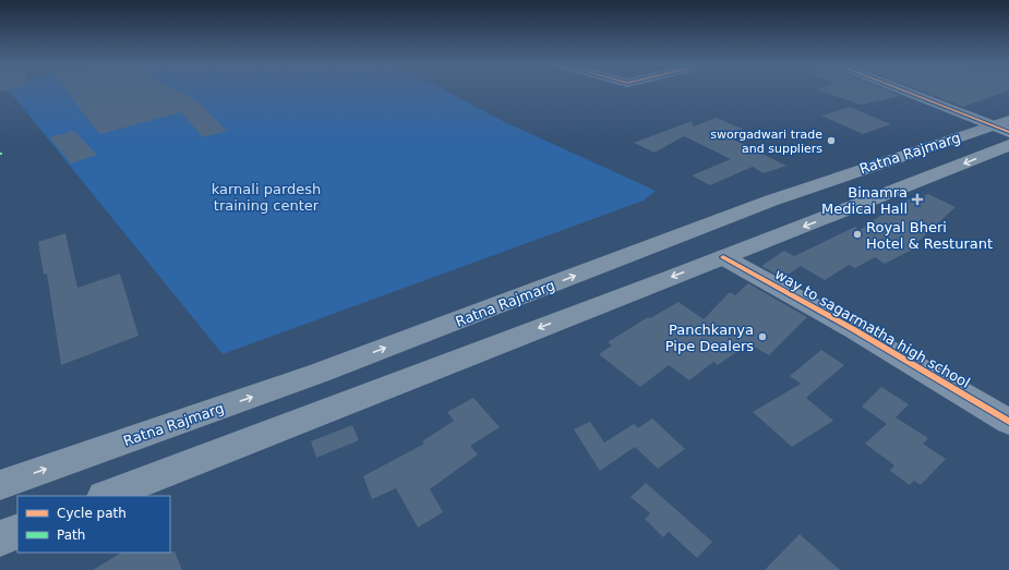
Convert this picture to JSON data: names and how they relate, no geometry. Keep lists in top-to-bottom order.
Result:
{
  "streets": {
    "highway": ["Ratna Rajmarg"],
    "street": ["way to sagarmatha high school"]
  },
  "crossings": [
    ["Ratna Rajmarg", "way to sagarmatha high school"]
  ],
  "parks": ["karnali pardesh training center"],
  "places": {
    "other": ["sworgadwari trade and suppliers", "Royal Bheri Hotel & Resturant", "Panchkanya Pipe Dealers"],
    "health": ["Binamra Medical Hall"]
  },
  "legend": ["Cycle path", "Path"]
}
